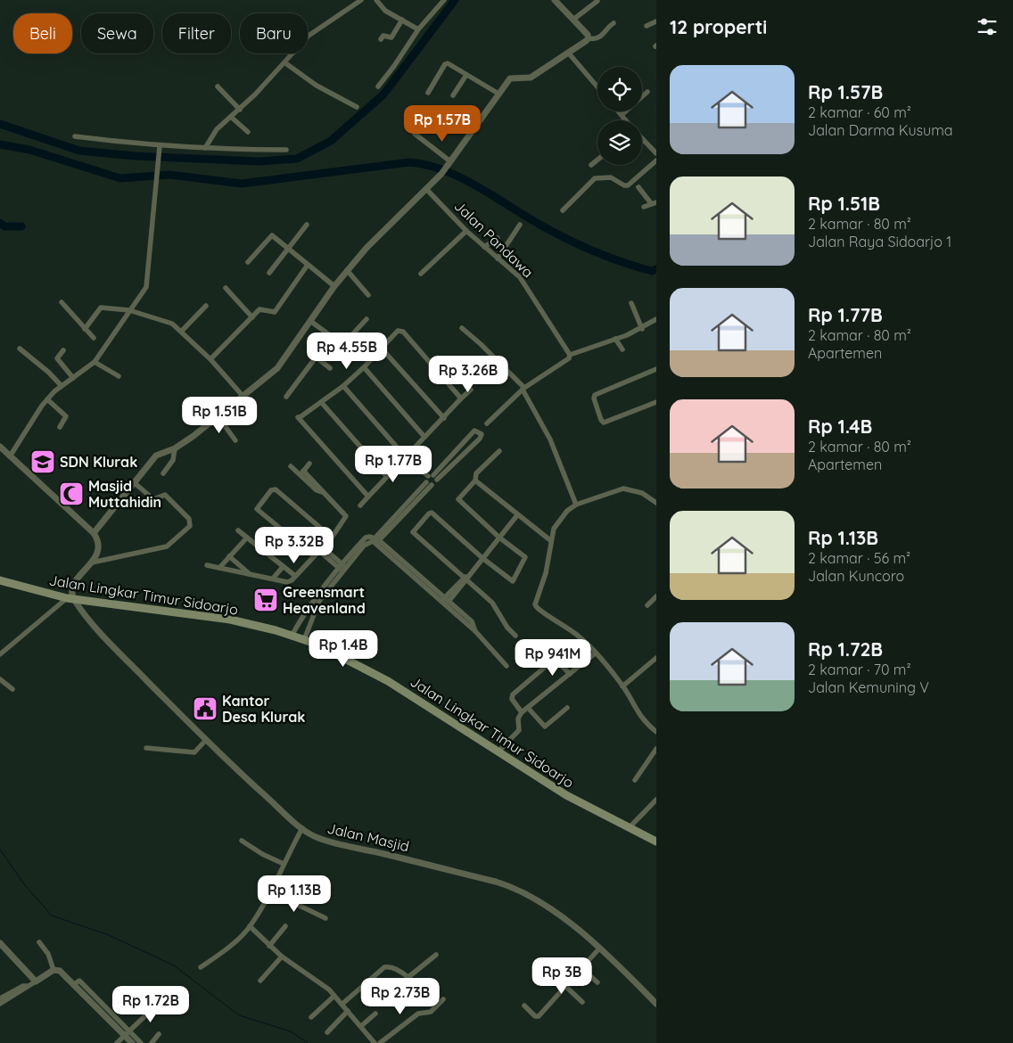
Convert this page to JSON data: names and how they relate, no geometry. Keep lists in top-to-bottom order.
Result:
{
  "streets": {
    "main road": ["Jalan Lingkar Timur Sidoarjo"],
    "street": ["Jalan Pandawa", "Jalan Masjid"]
  },
  "crossings": [
    ["Jalan Lingkar Timur Sidoarjo", "Jalan Masjid"]
  ],
  "places": {
    "school or university": ["SDN Klurak"],
    "mosque": ["Masjid Muttahidin"],
    "supermarket": ["Greensmart Heavenland"],
    "public building": ["Kantor Desa Klurak"]
  },
  "page": {
    "heading": "12 properti",
    "chip": [
      "Beli",
      "Sewa",
      "Filter",
      "Baru"
    ],
    "list": [
      {
        "name": "Rp 1.57B",
        "note": "2 kamar · 60 m² · Jalan Darma Kusuma"
      },
      {
        "name": "Rp 1.51B",
        "note": "2 kamar · 80 m² · Jalan Raya Sidoarjo 1"
      },
      {
        "name": "Rp 1.77B",
        "note": "2 kamar · 80 m² · Apartemen"
      },
      {
        "name": "Rp 1.4B",
        "note": "2 kamar · 80 m² · Apartemen"
      },
      {
        "name": "Rp 1.13B",
        "note": "2 kamar · 56 m² · Jalan Kuncoro"
      },
      {
        "name": "Rp 1.72B",
        "note": "2 kamar · 70 m² · Jalan Kemuning V"
      }
    ],
    "price": [
      "Rp 1.57B",
      "Rp 4.55B",
      "Rp 3.26B",
      "Rp 1.51B",
      "Rp 1.77B",
      "Rp 3.32B",
      "Rp 1.4B",
      "Rp 941M",
      "Rp 1.13B",
      "Rp 3B",
      "Rp 2.73B",
      "Rp 1.72B"
    ]
  }
}
